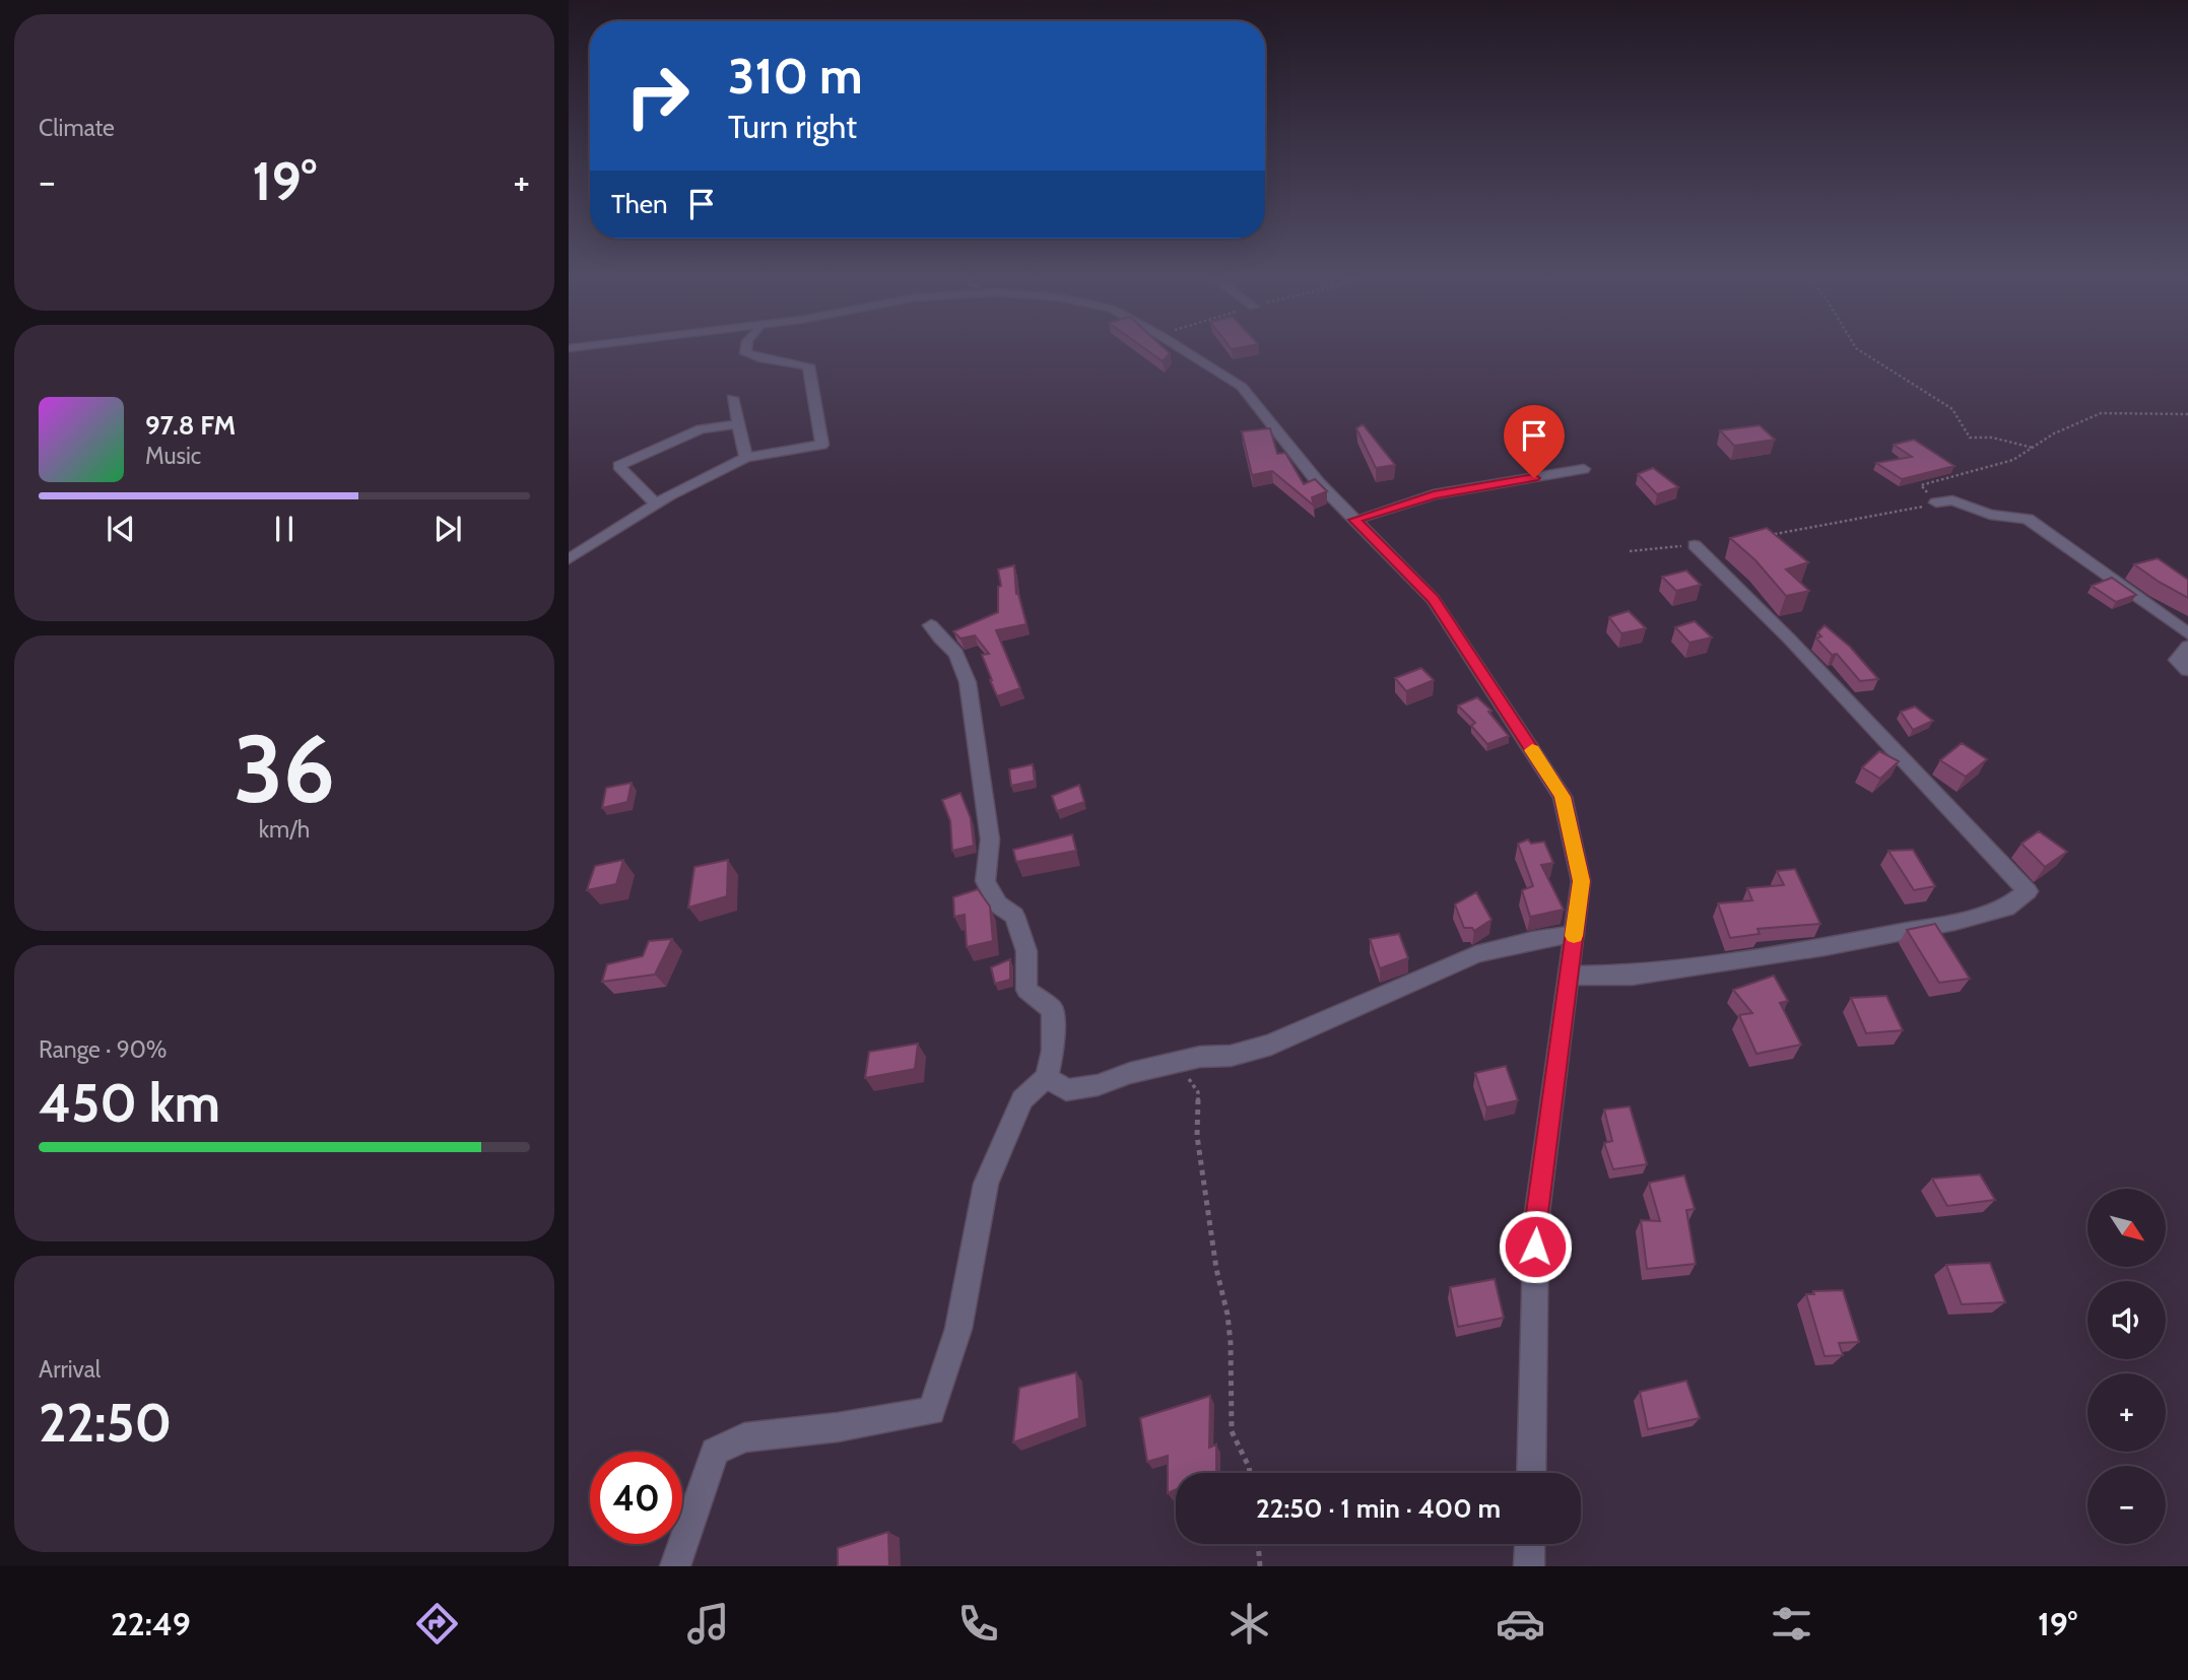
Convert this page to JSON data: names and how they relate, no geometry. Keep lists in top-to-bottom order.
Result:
{
  "north": "bottom right",
  "page": {
    "tile": [
      "Climate",
      ["36", "km/h"],
      ["Range · 90%", "450 km"],
      ["Arrival", "22:50"]
    ],
    "turn": ["310 m", "Turn right"],
    "heat": ["−", "19°", "+"],
    "then": "Then",
    "song": ["97.8 FM", "Music"],
    "map_buttons": ["+", "−"],
    "limit": "40",
    "trip": "22:50 · 1 min · 400 m",
    "tabs": ["22:49", "19°"]
  }
}
